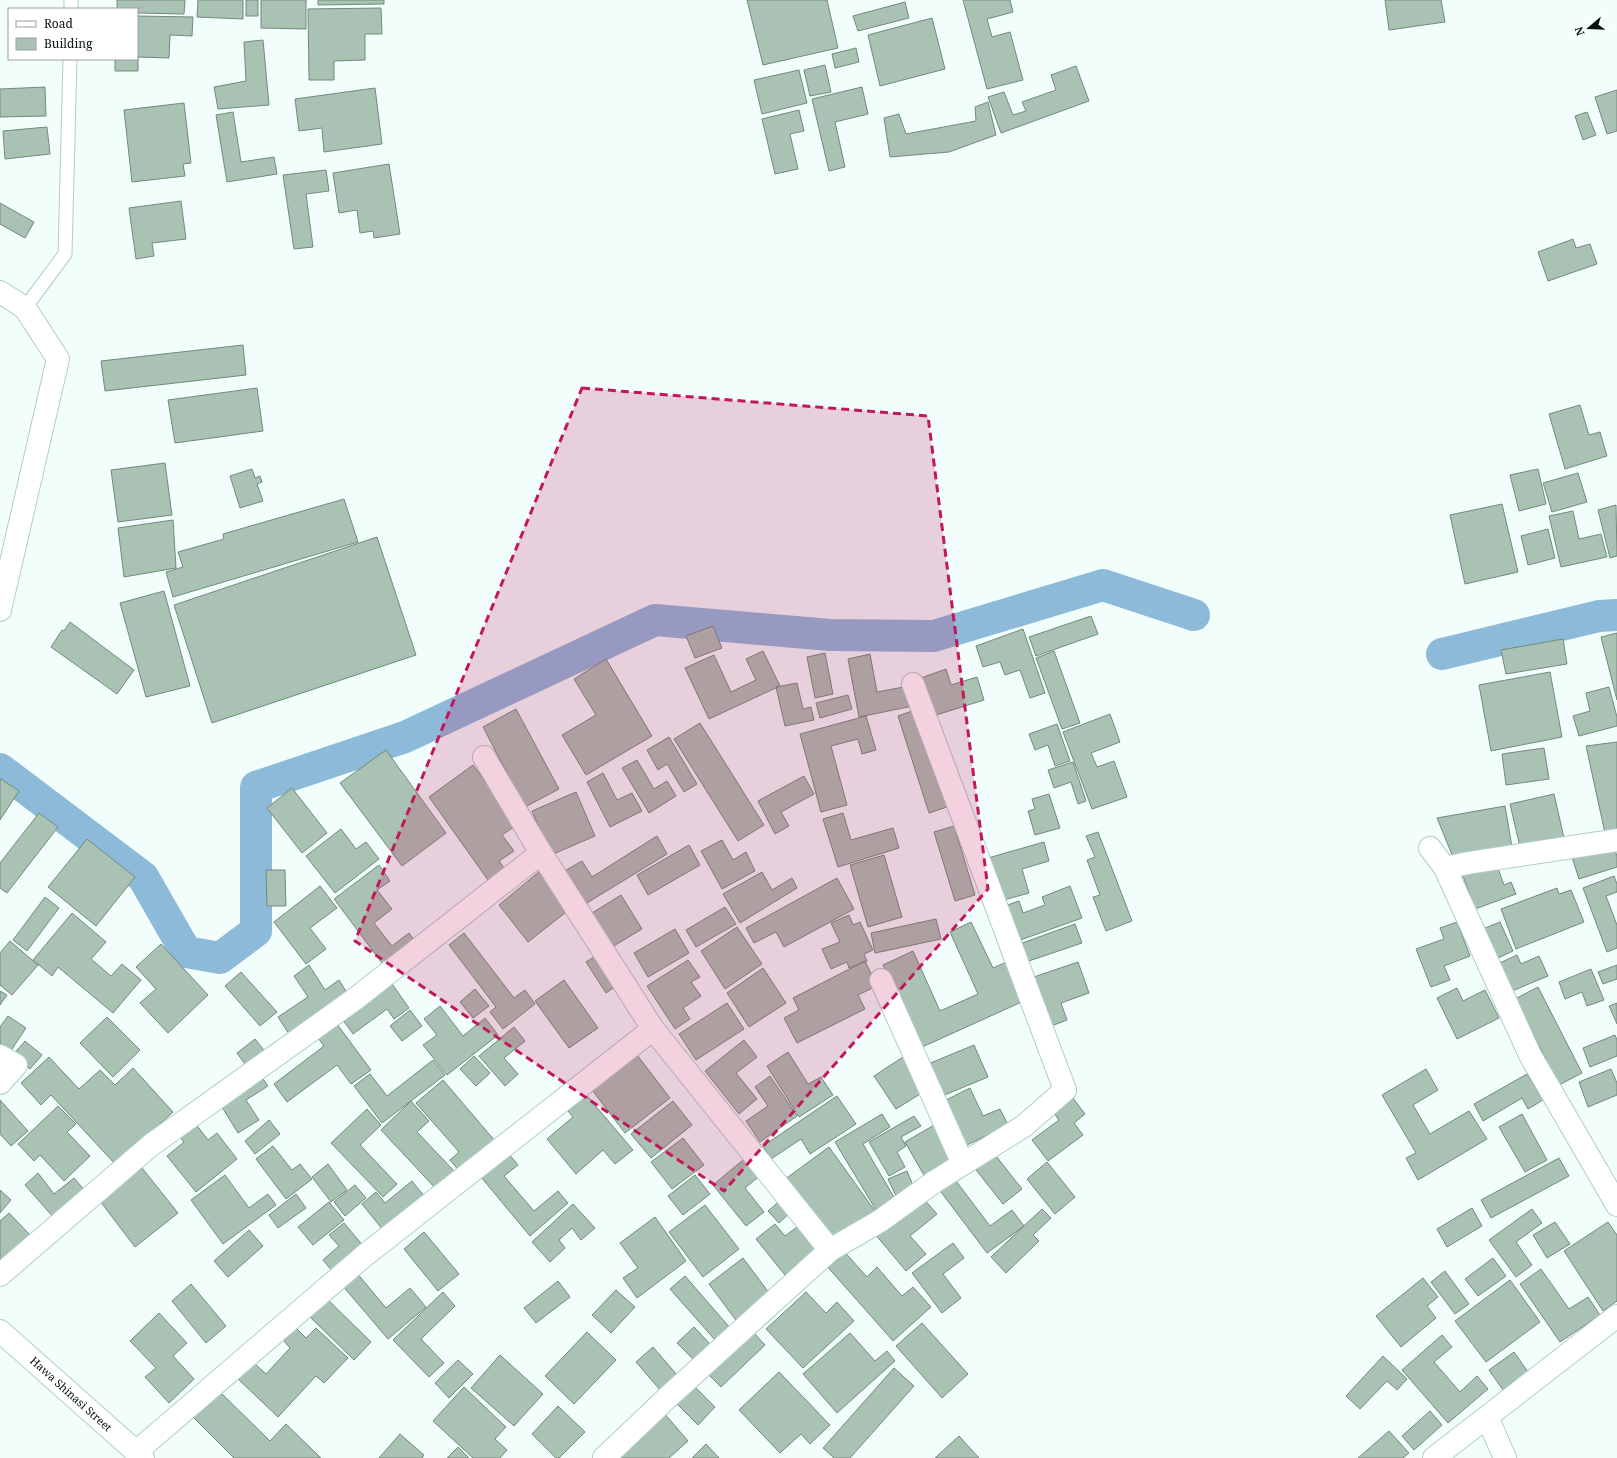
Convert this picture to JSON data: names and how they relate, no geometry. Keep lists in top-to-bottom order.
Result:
{
  "streets": {
    "street": ["Hawa Shinasi Street"]
  },
  "legend": ["Road", "Building"],
  "north": "left"
}
